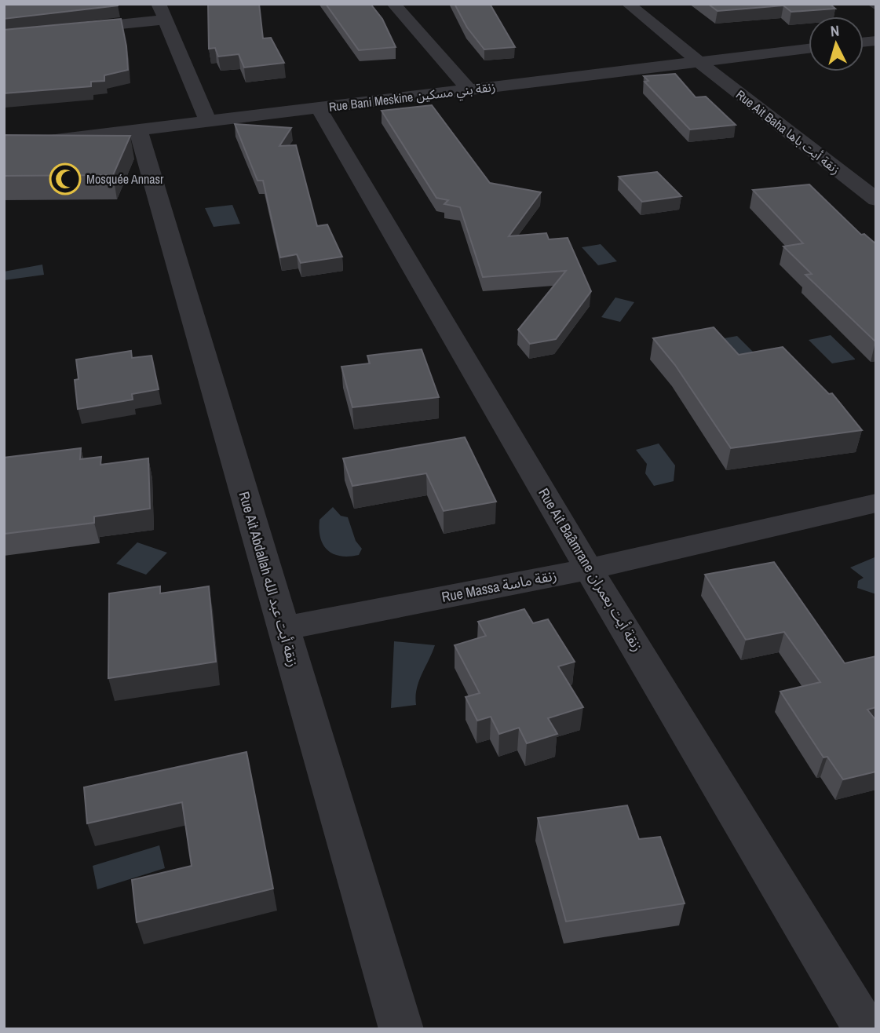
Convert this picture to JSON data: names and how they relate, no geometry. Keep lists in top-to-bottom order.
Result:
{
  "streets": {
    "street": [
      "Rue Bani Meskine زنقة بني مسكين",
      "Rue Ait Baha زنقة أيت باها",
      "Rue Ait Ba´âmrane زنقة أيت بعمران",
      "Rue Ait Abdallah زنقة أيت عبد الله",
      "Rue Massa زنقة ماسة"
    ]
  },
  "crossings": [
    ["Rue Bani Meskine زنقة بني مسكين", "Rue Ait Baha زنقة أيت باها"],
    ["Rue Bani Meskine زنقة بني مسكين", "Rue Ait Ba´âmrane زنقة أيت بعمران"],
    ["Rue Bani Meskine زنقة بني مسكين", "Rue Ait Abdallah زنقة أيت عبد الله"],
    ["Rue Ait Ba´âmrane زنقة أيت بعمران", "Rue Massa زنقة ماسة"],
    ["Rue Ait Abdallah زنقة أيت عبد الله", "Rue Massa زنقة ماسة"]
  ],
  "places": {
    "mosque": ["Mosquée Annasr"]
  },
  "north": "top"
}
